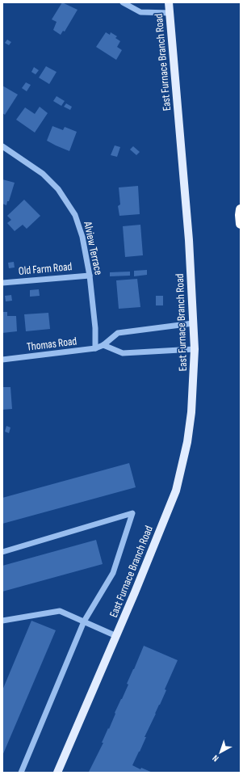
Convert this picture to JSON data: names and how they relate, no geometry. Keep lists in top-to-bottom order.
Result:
{
  "streets": {
    "main road": ["East Furnace Branch Road"],
    "street": ["Alview Terrace", "Old Farm Road", "Thomas Road"]
  },
  "crossings": [
    ["East Furnace Branch Road", "Thomas Road"],
    ["Alview Terrace", "Old Farm Road"],
    ["Alview Terrace", "Thomas Road"]
  ],
  "north": "bottom left"
}
